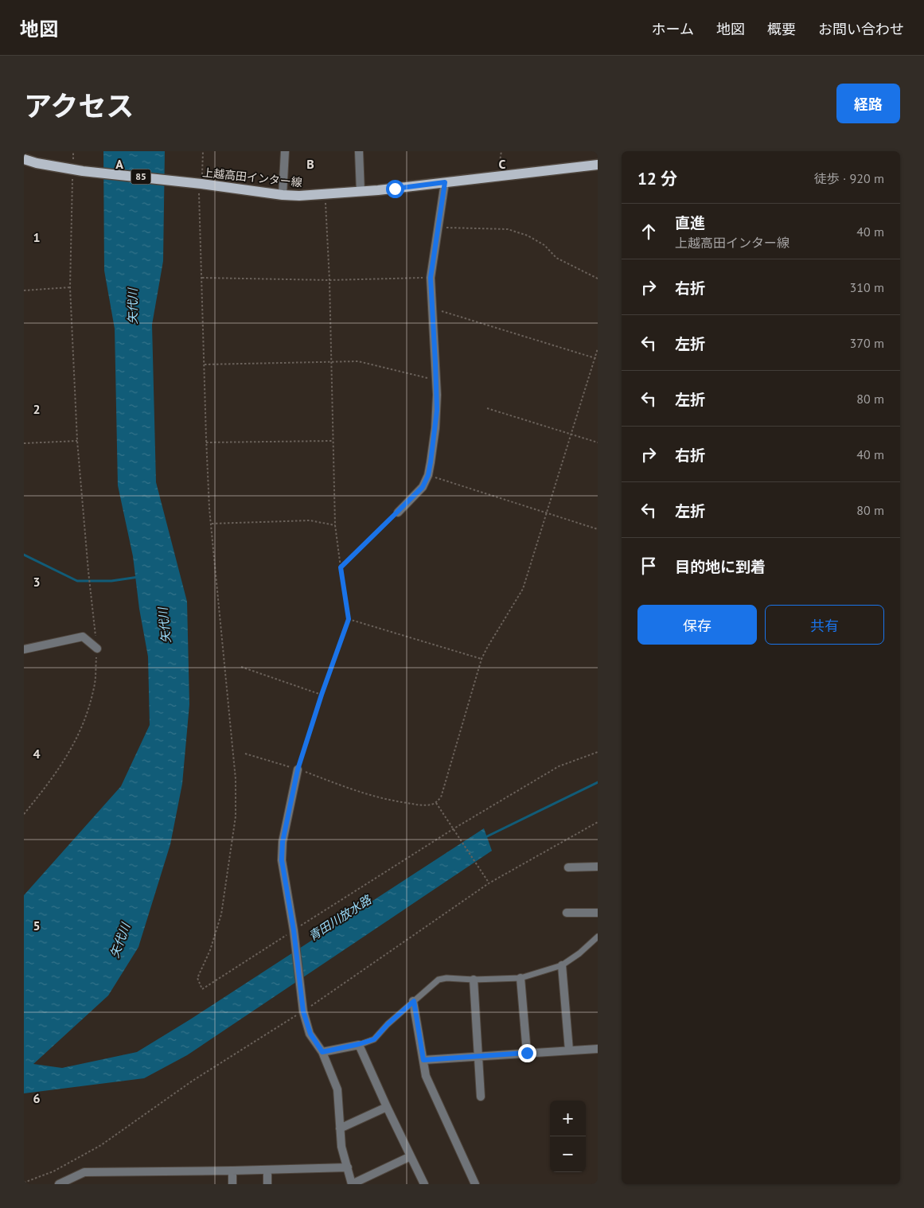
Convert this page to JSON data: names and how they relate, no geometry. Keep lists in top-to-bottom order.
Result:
{
  "streets": {
    "main road": ["85", "上越高田インター線"]
  },
  "water": ["矢代川", "青田川放水路"],
  "page": {
    "header": "地図",
    "nav": [
      "ホーム",
      "地図",
      "概要",
      "お問い合わせ"
    ],
    "title": "アクセス",
    "buttons": [
      "経路",
      ["保存", "共有"]
    ],
    "heading": ["12 分", "徒歩 · 920 m"],
    "list": [
      ["直進", "上越高田インター線", "40 m"],
      ["右折", "310 m"],
      ["左折", "370 m"],
      ["左折", "80 m"],
      ["右折", "40 m"],
      ["左折", "80 m"],
      "目的地に到着"
    ],
    "map_buttons": ["+", "−"]
  },
  "grid": {
    "columns": ["A", "B", "C"],
    "rows": [
      "1",
      "2",
      "3",
      "4",
      "5",
      "6"
    ]
  }
}
